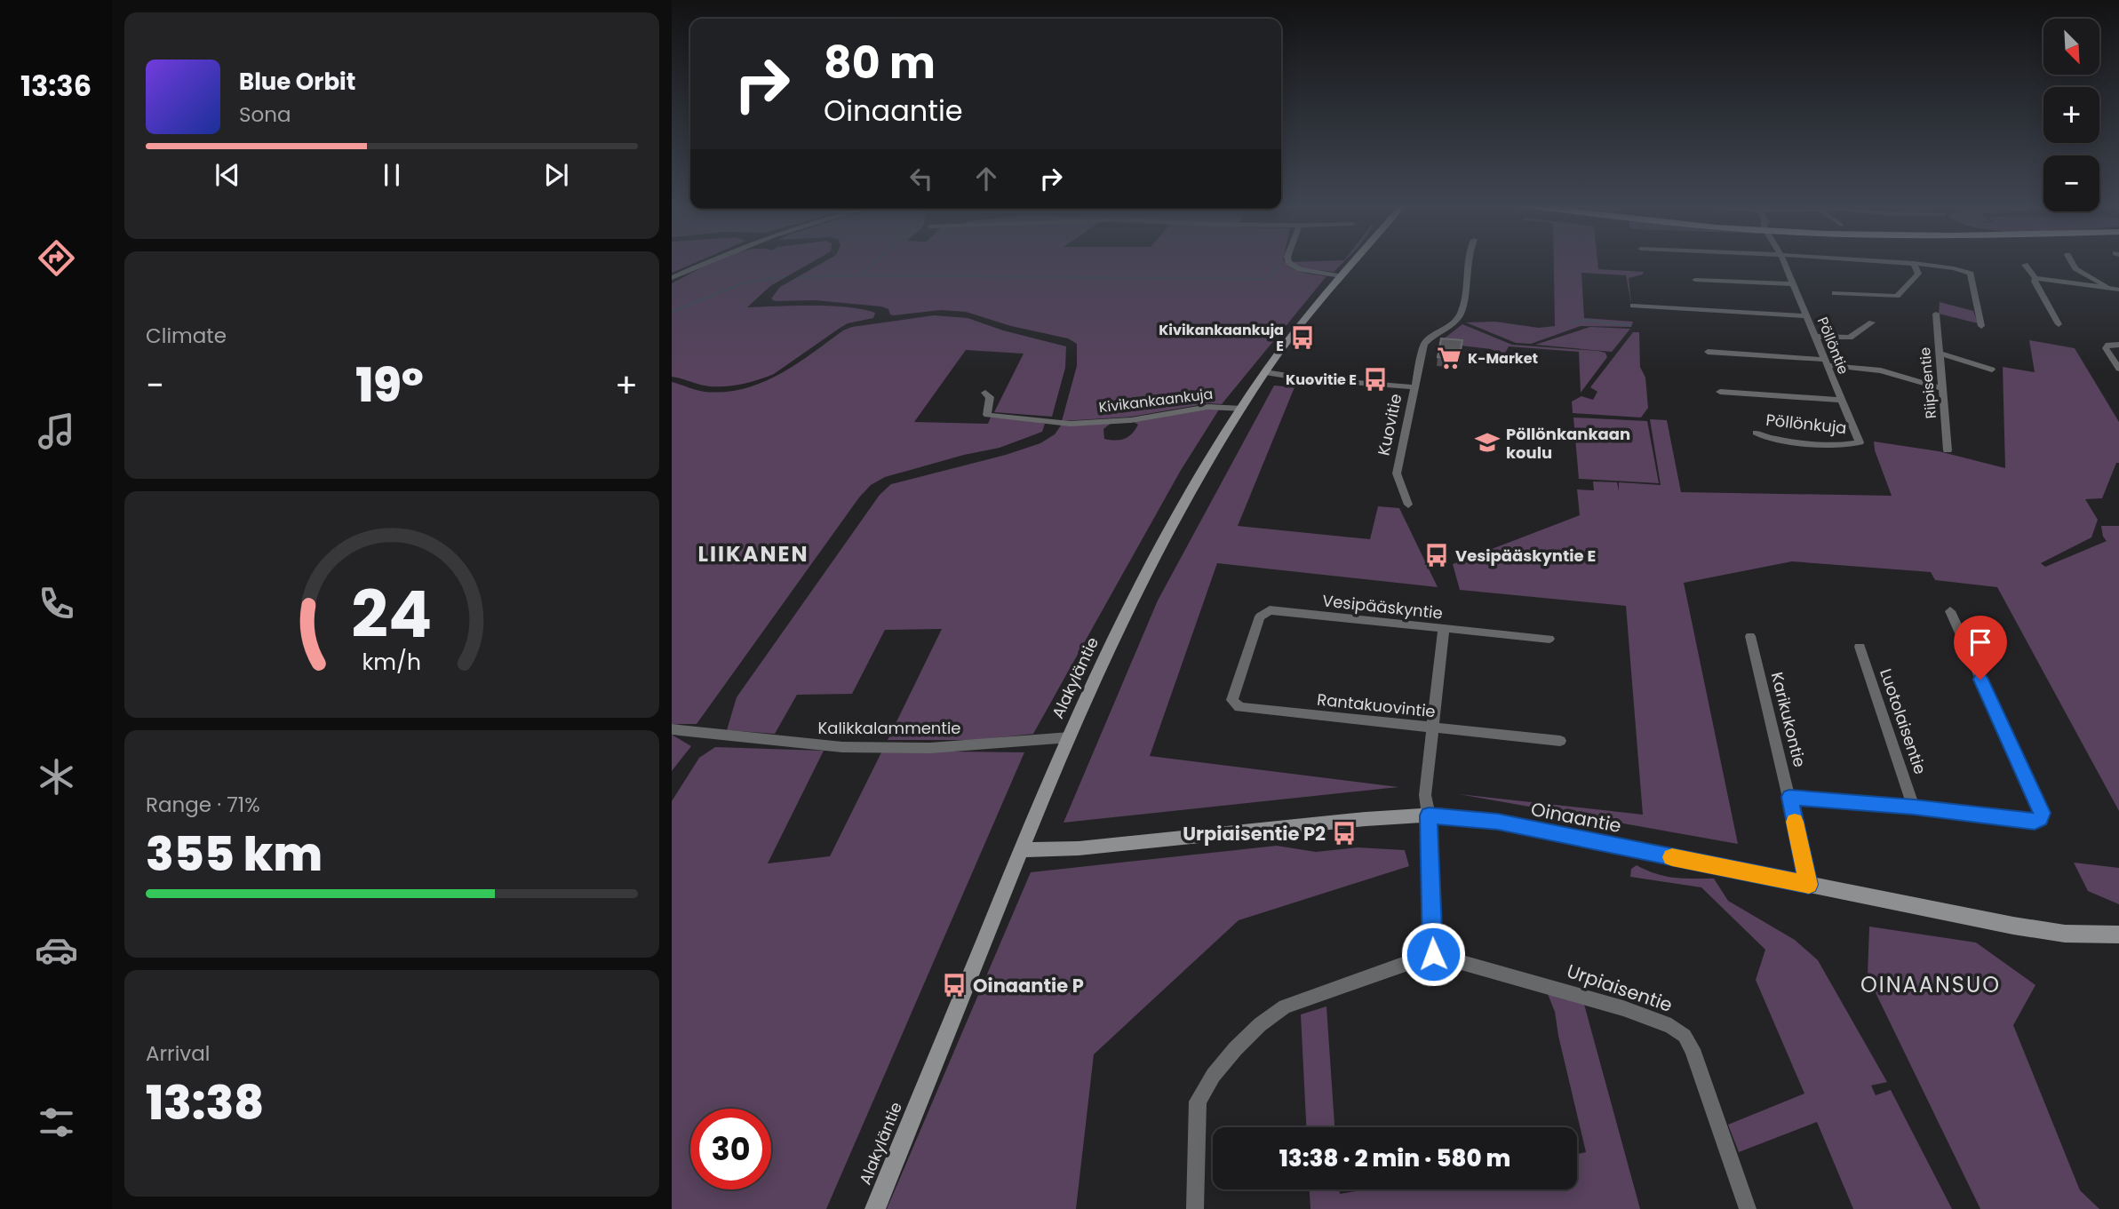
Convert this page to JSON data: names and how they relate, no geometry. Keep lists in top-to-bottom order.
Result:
{
  "streets": {
    "main road": ["Alakyläntie", "Oinaantie"],
    "street": [
      "Pöllöntie",
      "Riipisentie",
      "Kivikankaankuja",
      "Pöllönkuja",
      "Kuovitie",
      "Vesipääskyntie",
      "Rantakuovintie",
      "Karikukontie",
      "Luotolaisentie",
      "Kalikkalammentie",
      "Urpiaisentie"
    ]
  },
  "crossings": [
    ["Pöllöntie", "Pöllönkuja"],
    ["Kivikankaankuja", "Alakyläntie"],
    ["Kuovitie", "Alakyläntie"],
    ["Vesipääskyntie", "Rantakuovintie"],
    ["Alakyläntie", "Kalikkalammentie"],
    ["Alakyläntie", "Oinaantie"],
    ["Karikukontie", "Oinaantie"]
  ],
  "districts": ["LIIKANEN", "OINAANSUO"],
  "places": {
    "bus stop": [
      "Kivikankaankuja E",
      "Kuovitie E",
      "Vesipääskyntie E",
      "Urpiaisentie P2",
      "Oinaantie P"
    ],
    "supermarket": ["K-Market"],
    "school or university": ["Pöllönkankaan koulu"]
  },
  "north": "bottom right",
  "page": {
    "tabs": "13:36",
    "map_buttons": ["+", "−"],
    "turn": ["80 m", "Oinaantie"],
    "song": ["Blue Orbit", "Sona"],
    "tile": [
      "Climate",
      ["Range · 71%", "355 km"],
      ["Arrival", "13:38"]
    ],
    "heat": ["−", "19°", "+"],
    "limit": "30",
    "trip": "13:38 · 2 min · 580 m",
    "gauge": ["24", "km/h"]
  }
}
